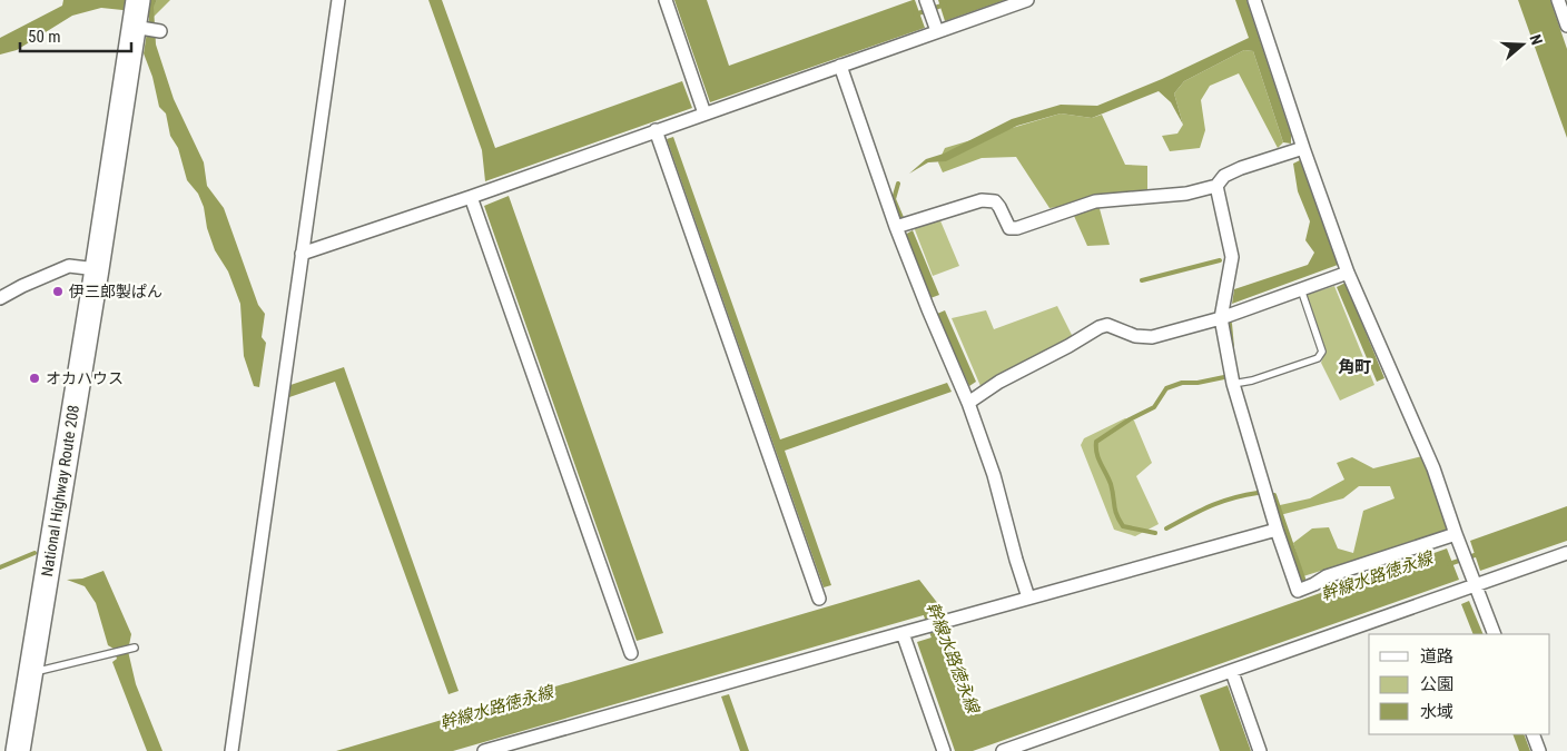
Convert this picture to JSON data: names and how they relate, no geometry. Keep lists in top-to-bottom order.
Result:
{
  "streets": {
    "highway": ["National Highway Route 208"]
  },
  "districts": ["角町"],
  "water": ["幹線水路徳永線"],
  "places": ["伊三郎製ぱん", "オカハウス"],
  "legend": ["道路", "公園", "水域"],
  "scale_bar": "50 m",
  "north": "right"
}
